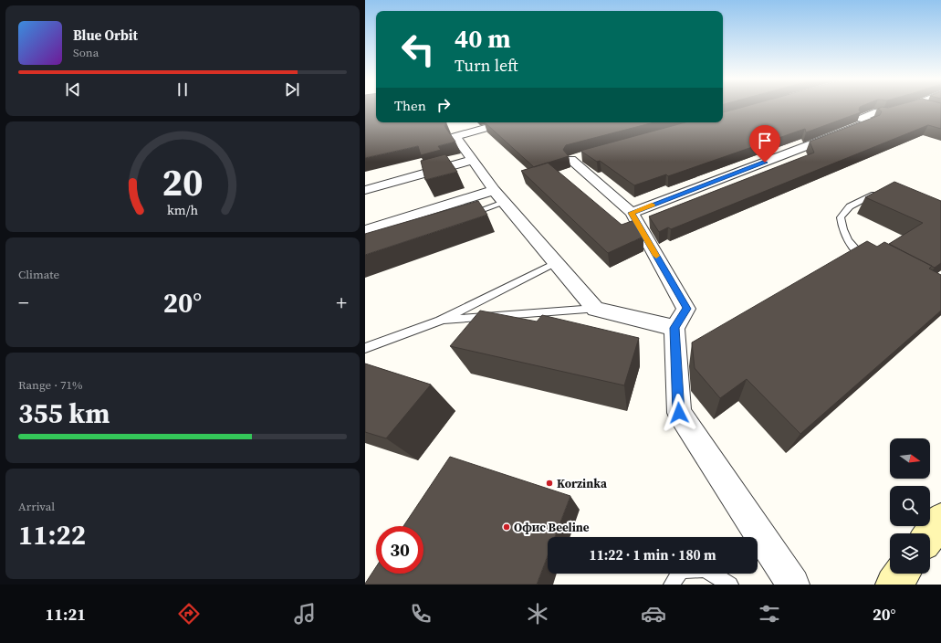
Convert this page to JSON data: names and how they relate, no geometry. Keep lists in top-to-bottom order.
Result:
{
  "places": ["Korzinka", "Офис Beeline"],
  "north": "right",
  "page": {
    "turn": ["40 m", "Turn left"],
    "song": ["Blue Orbit", "Sona"],
    "then": "Then",
    "tile": [
      "Climate",
      ["Range · 71%", "355 km"],
      ["Arrival", "11:22"]
    ],
    "heat": ["−", "20°", "+"],
    "limit": "30",
    "trip": "11:22 · 1 min · 180 m",
    "tabs": ["11:21", "20°"],
    "gauge": ["20", "km/h"]
  }
}
